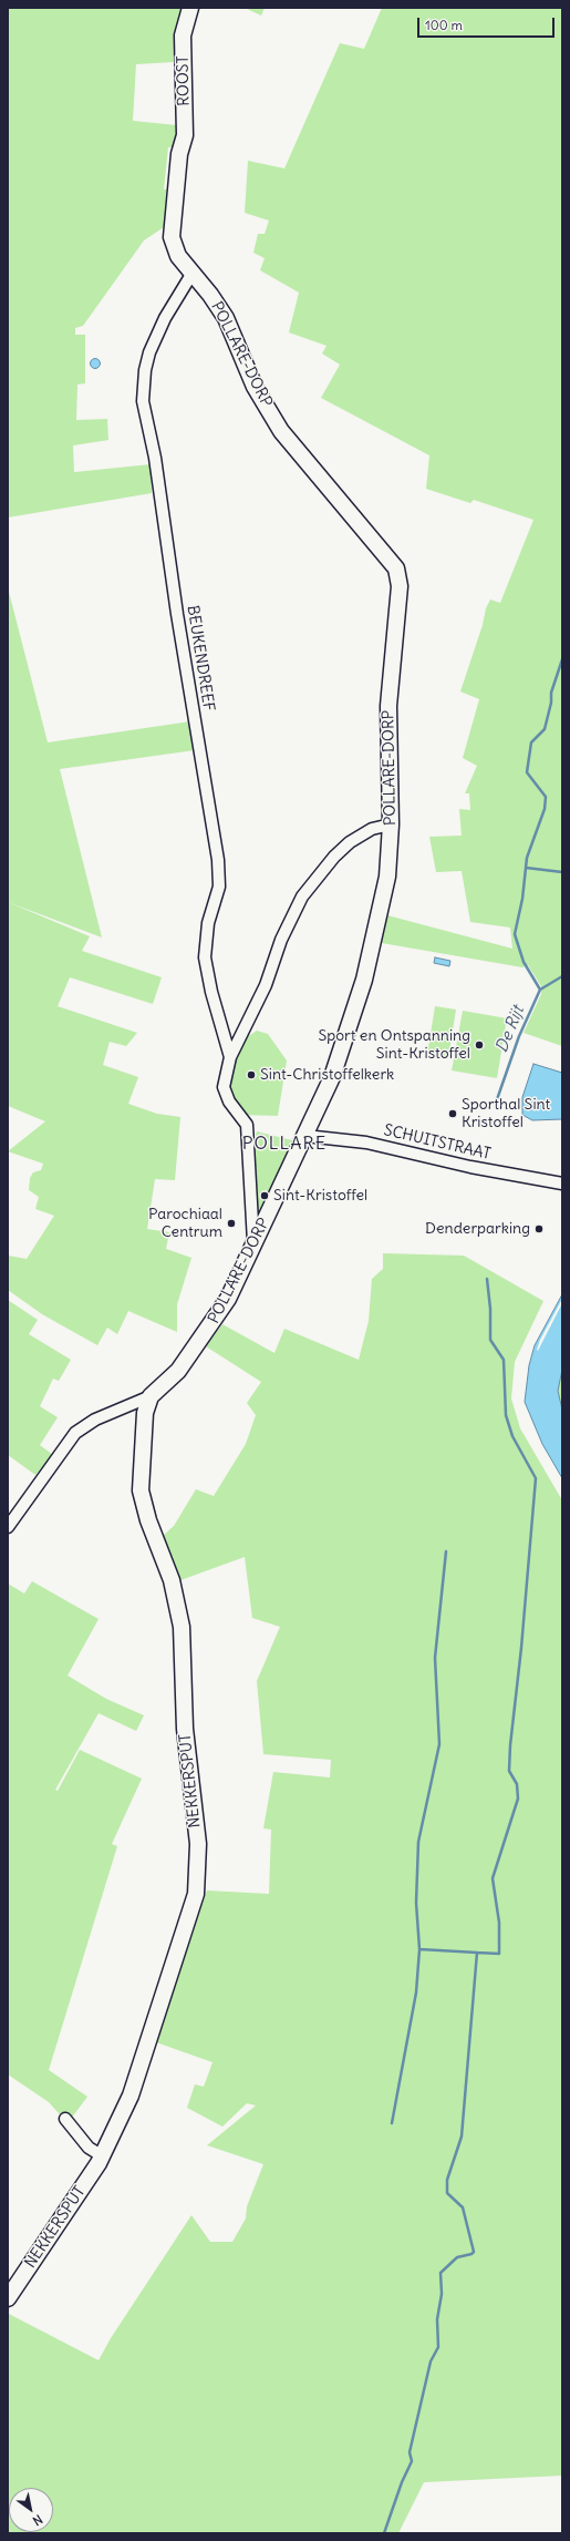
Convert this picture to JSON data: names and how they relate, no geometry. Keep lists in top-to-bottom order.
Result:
{
  "streets": {
    "street": [
      "ROOST",
      "POLLARE-DORP",
      "BEUKENDREEF",
      "SCHUITSTRAAT",
      "NEKKERSPUT"
    ]
  },
  "crossings": [
    ["ROOST", "POLLARE-DORP"],
    ["POLLARE-DORP", "BEUKENDREEF"],
    ["POLLARE-DORP", "SCHUITSTRAAT"],
    ["POLLARE-DORP", "NEKKERSPUT"]
  ],
  "districts": ["POLLARE"],
  "water": ["De Rijt"],
  "places": [
    "Sport en Ontspanning Sint-Kristoffel",
    "Sint-Christoffelkerk",
    "Sporthal Sint Kristoffel",
    "Sint-Kristoffel",
    "Parochiaal Centrum",
    "Denderparking"
  ],
  "scale_bar": "100 m",
  "north": "bottom right"
}
